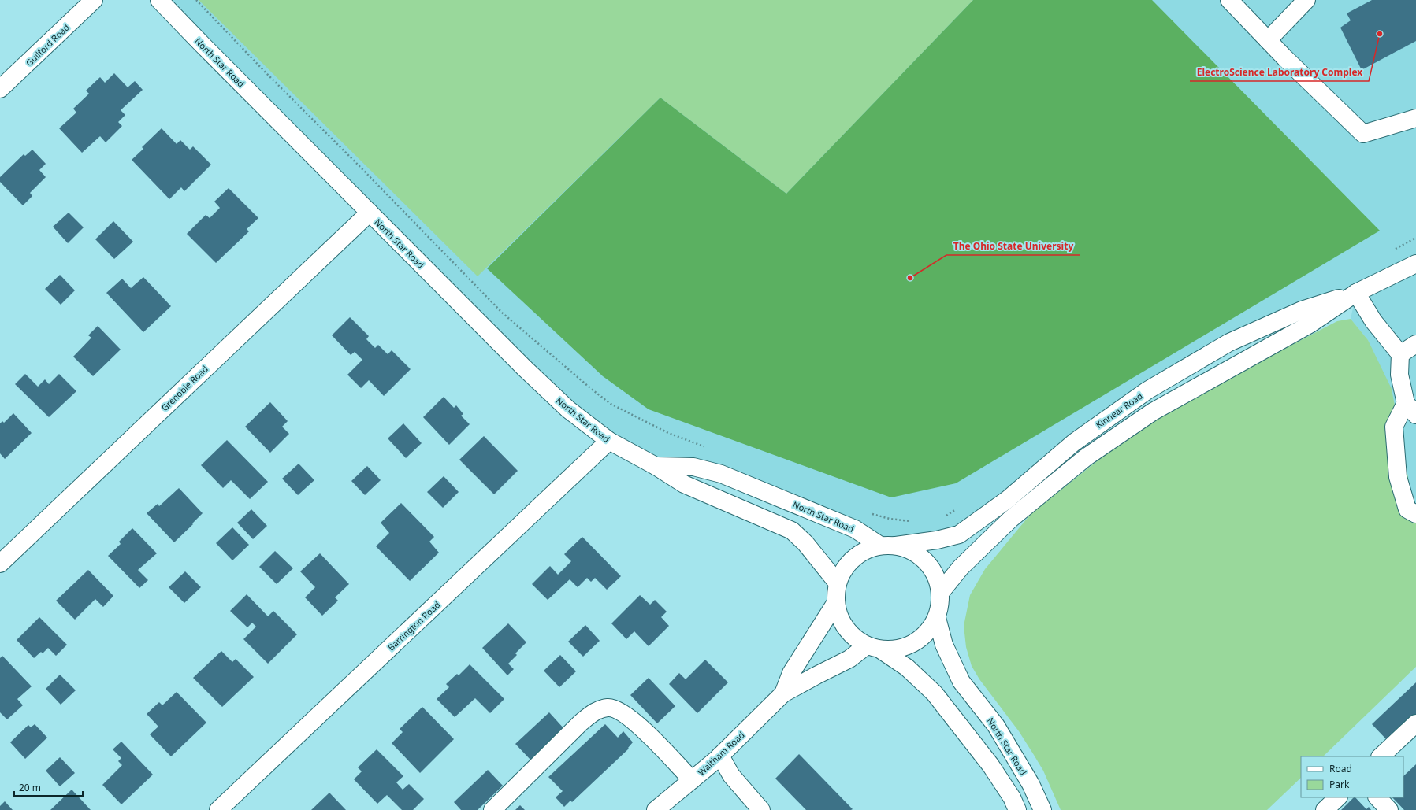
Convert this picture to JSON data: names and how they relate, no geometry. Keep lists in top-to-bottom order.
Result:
{
  "streets": {
    "street": [
      "Guilford Road",
      "North Star Road",
      "Grenoble Road",
      "Kinnear Road",
      "Barrington Road",
      "Waltham Road"
    ]
  },
  "crossings": [
    ["North Star Road", "Grenoble Road"],
    ["North Star Road", "Kinnear Road"],
    ["North Star Road", "Barrington Road"],
    ["North Star Road", "Waltham Road"],
    ["Kinnear Road", "Waltham Road"]
  ],
  "places": ["ElectroScience Laboratory Complex", "The Ohio State University"],
  "legend": ["Road", "Park"],
  "scale_bar": "20 m"
}
